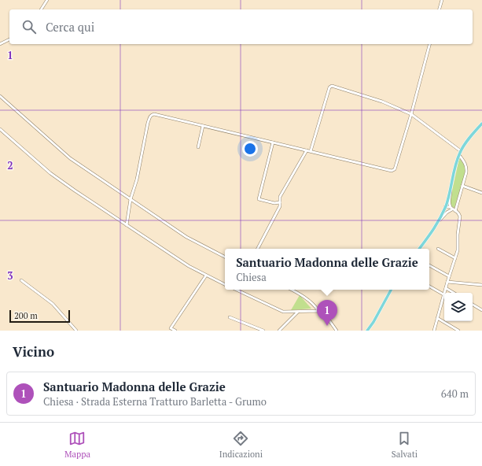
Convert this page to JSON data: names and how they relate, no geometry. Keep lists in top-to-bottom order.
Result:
{
  "scale_bar": "200 m",
  "page": {
    "search": "Cerca qui",
    "popup": ["Santuario Madonna delle Grazie", "Chiesa"],
    "pins": "1",
    "scale": "200 m",
    "heading": "Vicino",
    "list": [
      {
        "mark": "1",
        "name": "Santuario Madonna delle Grazie",
        "note": "Chiesa · Strada Esterna Tratturo Barletta - Grumo",
        "value": "640 m"
      }
    ],
    "nav": ["Mappa", "Indicazioni", "Salvati"]
  },
  "grid": {
    "rows": ["1", "2", "3"]
  }
}
